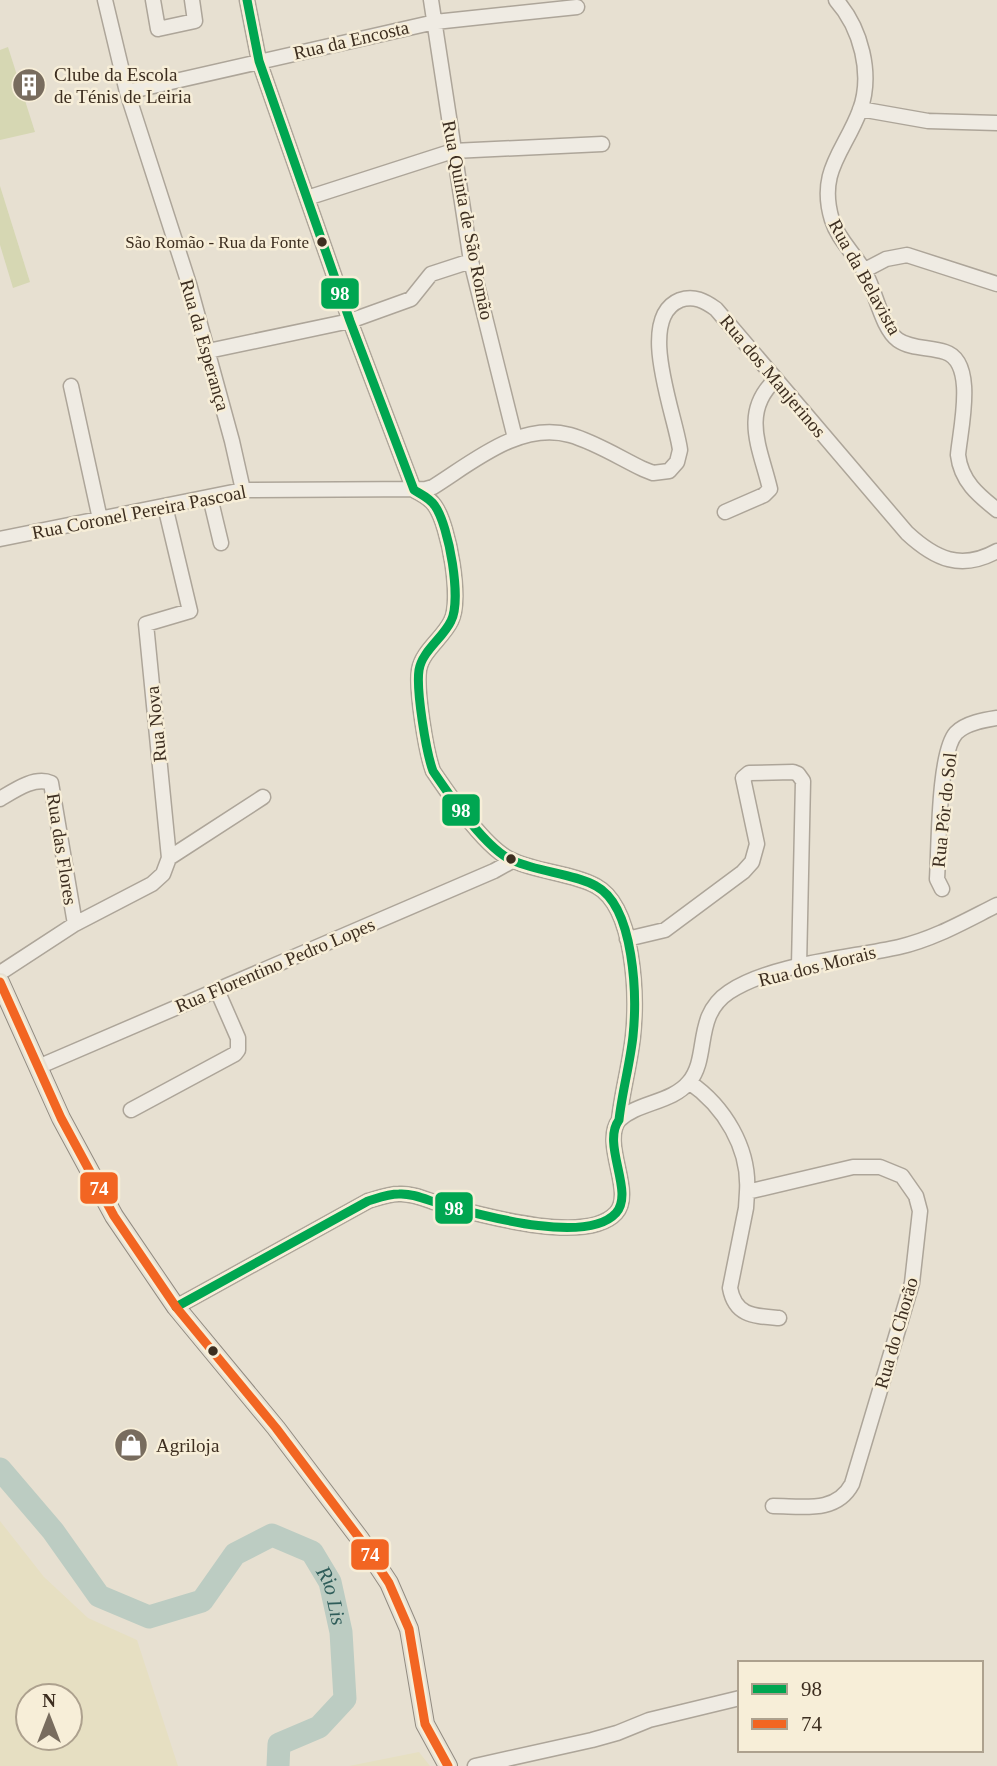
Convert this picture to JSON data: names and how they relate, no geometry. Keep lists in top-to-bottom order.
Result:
{
  "streets": {
    "street": [
      "Rua da Encosta",
      "Rua Quinta de São Romão",
      "Rua da Belavista",
      "Rua da Esperança",
      "Rua dos Manjerinos",
      "Rua Coronel Pereira Pascoal",
      "Rua Nova",
      "Rua Pôr do Sol",
      "Rua das Flores",
      "Rua Florentino Pedro Lopes",
      "Rua dos Morais",
      "Rua do Chorão"
    ]
  },
  "crossings": [
    ["Rua da Encosta", "Rua Quinta de São Romão"],
    ["Rua da Encosta", "Rua da Esperança"],
    ["Rua Quinta de São Romão", "Rua dos Manjerinos"],
    ["Rua Quinta de São Romão", "Rua Coronel Pereira Pascoal"],
    ["Rua da Esperança", "Rua Coronel Pereira Pascoal"],
    ["Rua dos Manjerinos", "Rua Coronel Pereira Pascoal"],
    ["Rua Coronel Pereira Pascoal", "Rua Nova"]
  ],
  "water": ["Rio Lis"],
  "places": {
    "building": ["Clube da Escola de Ténis de Leiria"],
    "other": ["São Romão - Rua da Fonte"],
    "shop": ["Agriloja"]
  },
  "lines": ["transit line 98", "transit line 74"],
  "legend": ["98", "74"],
  "north": "top"
}
